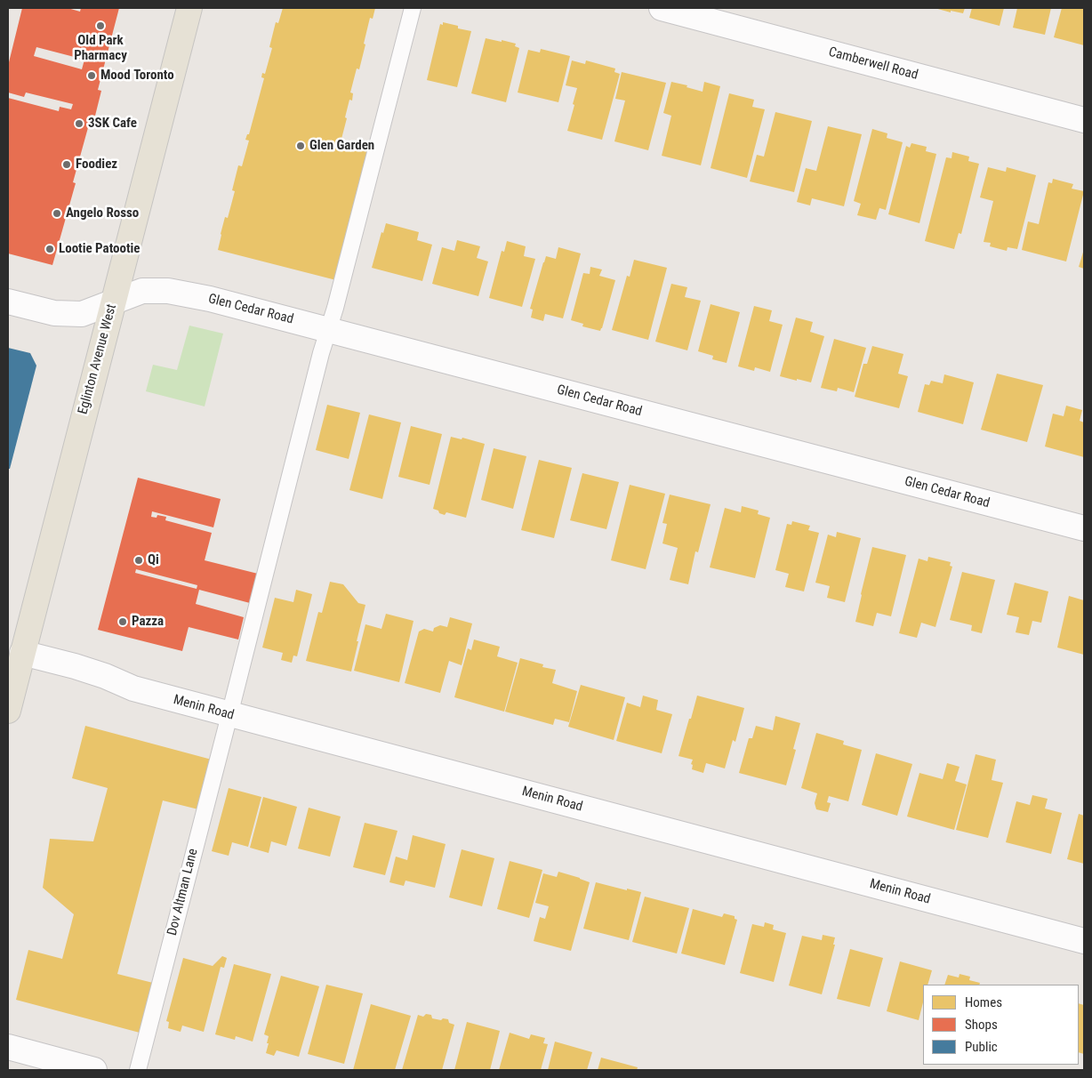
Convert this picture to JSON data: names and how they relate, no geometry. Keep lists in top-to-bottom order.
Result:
{
  "streets": {
    "main road": ["Eglinton Avenue West"],
    "street": ["Camberwell Road", "Glen Cedar Road", "Menin Road"],
    "lane": ["Dov Altman Lane"]
  },
  "crossings": [
    ["Glen Cedar Road", "Eglinton Avenue West"],
    ["Glen Cedar Road", "Dov Altman Lane"],
    ["Eglinton Avenue West", "Menin Road"],
    ["Menin Road", "Dov Altman Lane"]
  ],
  "places": [
    "Old Park Pharmacy",
    "Mood Toronto",
    "3SK Cafe",
    "Glen Garden",
    "Foodiez",
    "Angelo Rosso",
    "Lootie Patootie",
    "Qi",
    "Pazza"
  ],
  "legend": ["Homes", "Shops", "Public"]
}
